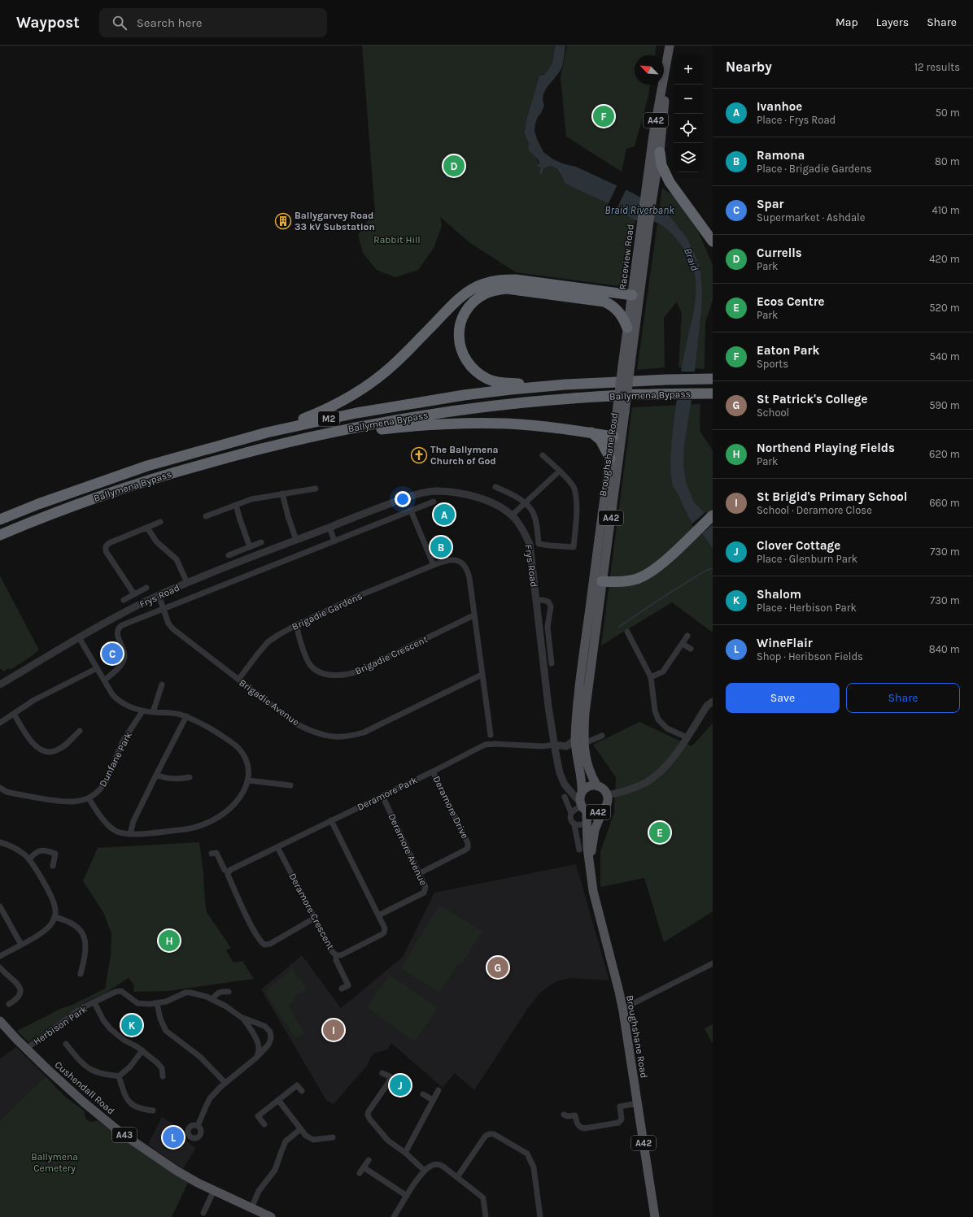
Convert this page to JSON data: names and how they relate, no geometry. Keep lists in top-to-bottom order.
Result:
{
  "streets": {
    "highway": ["Ballymena Bypass", "M2"],
    "main road": [
      "A42",
      "Raceview Road",
      "Broughshane Road",
      "Cushendall Road",
      "A43"
    ],
    "street": [
      "Frys Road",
      "Brigadie Gardens",
      "Brigadie Crescent",
      "Brigadie Avenue",
      "Dunfane Park",
      "Deramore Park",
      "Deramore Drive",
      "Deramore Avenue",
      "Deramore Crescent",
      "Herbison Park"
    ]
  },
  "crossings": [
    ["A42", "Raceview Road"],
    ["A42", "Broughshane Road"],
    ["A42", "Frys Road"],
    ["Raceview Road", "Broughshane Road"],
    ["Broughshane Road", "Frys Road"],
    ["Frys Road", "Brigadie Avenue"],
    ["Frys Road", "Deramore Park"],
    ["Brigadie Gardens", "Brigadie Crescent"],
    ["Brigadie Gardens", "Brigadie Avenue"],
    ["Deramore Park", "Deramore Drive"],
    ["Deramore Park", "Deramore Avenue"],
    ["Deramore Park", "Deramore Crescent"],
    ["Deramore Drive", "Deramore Avenue"],
    ["Deramore Avenue", "Deramore Crescent"],
    ["Herbison Park", "Cushendall Road"]
  ],
  "water": ["Braid Riverbank", "Braid"],
  "parks": ["Rabbit Hill", "Ballymena Cemetery"],
  "places": {
    "building": ["Ballygarvey Road 33 kV Substation"],
    "church": ["The Ballymena Church of God"]
  },
  "north": "top left",
  "page": {
    "header": "Waypost",
    "search": "Search here",
    "nav": ["Map", "Layers", "Share"],
    "heading": ["Nearby", "12 results"],
    "map_buttons": ["+", "−"],
    "list": [
      {
        "mark": "A",
        "name": "Ivanhoe",
        "note": "Place · Frys Road",
        "value": "50 m"
      },
      {
        "mark": "B",
        "name": "Ramona",
        "note": "Place · Brigadie Gardens",
        "value": "80 m"
      },
      {
        "mark": "C",
        "name": "Spar",
        "note": "Supermarket · Ashdale",
        "value": "410 m"
      },
      {
        "mark": "D",
        "name": "Currells",
        "note": "Park",
        "value": "420 m"
      },
      {
        "mark": "E",
        "name": "Ecos Centre",
        "note": "Park",
        "value": "520 m"
      },
      {
        "mark": "F",
        "name": "Eaton Park",
        "note": "Sports",
        "value": "540 m"
      },
      {
        "mark": "G",
        "name": "St Patrick's College",
        "note": "School",
        "value": "590 m"
      },
      {
        "mark": "H",
        "name": "Northend Playing Fields",
        "note": "Park",
        "value": "620 m"
      },
      {
        "mark": "I",
        "name": "St Brigid's Primary School",
        "note": "School · Deramore Close",
        "value": "660 m"
      },
      {
        "mark": "J",
        "name": "Clover Cottage",
        "note": "Place · Glenburn Park",
        "value": "730 m"
      },
      {
        "mark": "K",
        "name": "Shalom",
        "note": "Place · Herbison Park",
        "value": "730 m"
      },
      {
        "mark": "L",
        "name": "WineFlair",
        "note": "Shop · Heribson Fields",
        "value": "840 m"
      }
    ],
    "pins": [
      "F",
      "D",
      "A",
      "B",
      "C",
      "E",
      "H",
      "G",
      "K",
      "I",
      "J",
      "L"
    ],
    "buttons": ["Save", "Share"]
  }
}
